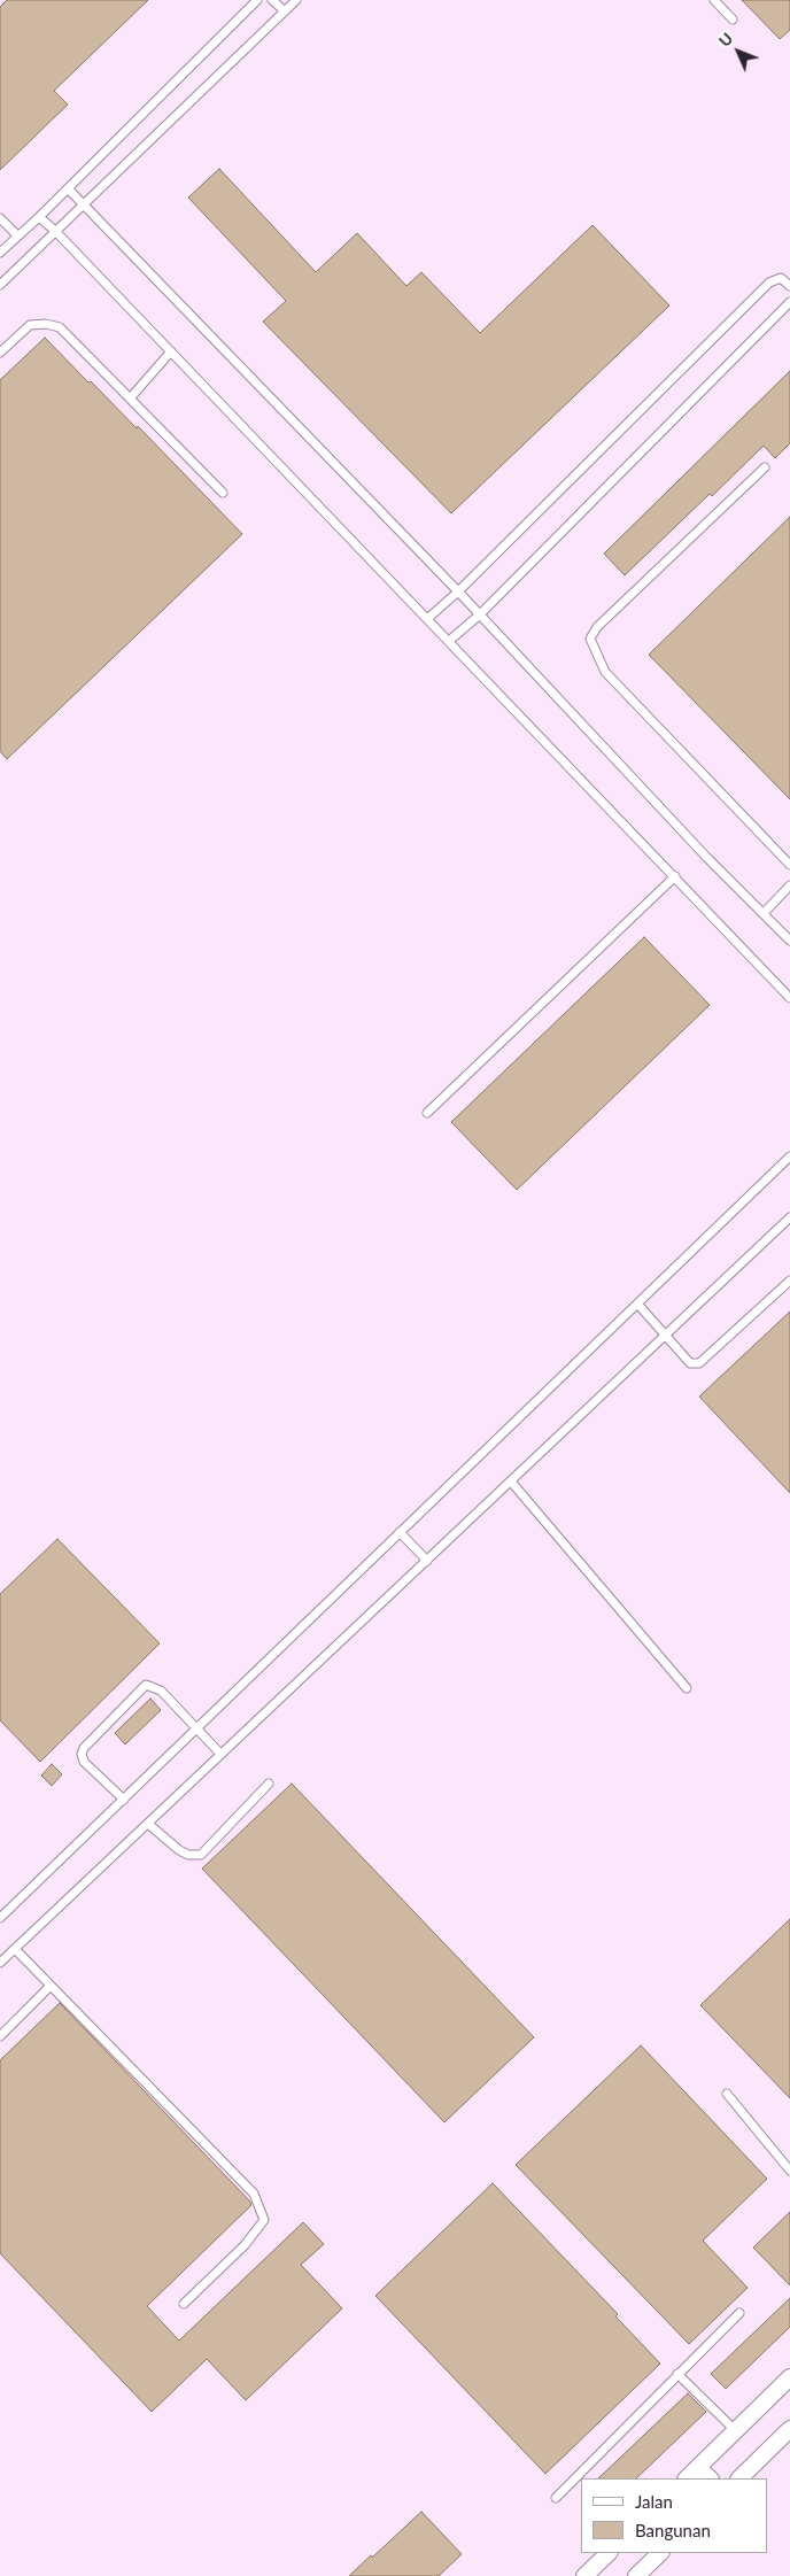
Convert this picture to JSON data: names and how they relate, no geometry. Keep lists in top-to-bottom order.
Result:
{
  "legend": ["Jalan", "Bangunan"],
  "north": "top left"
}
